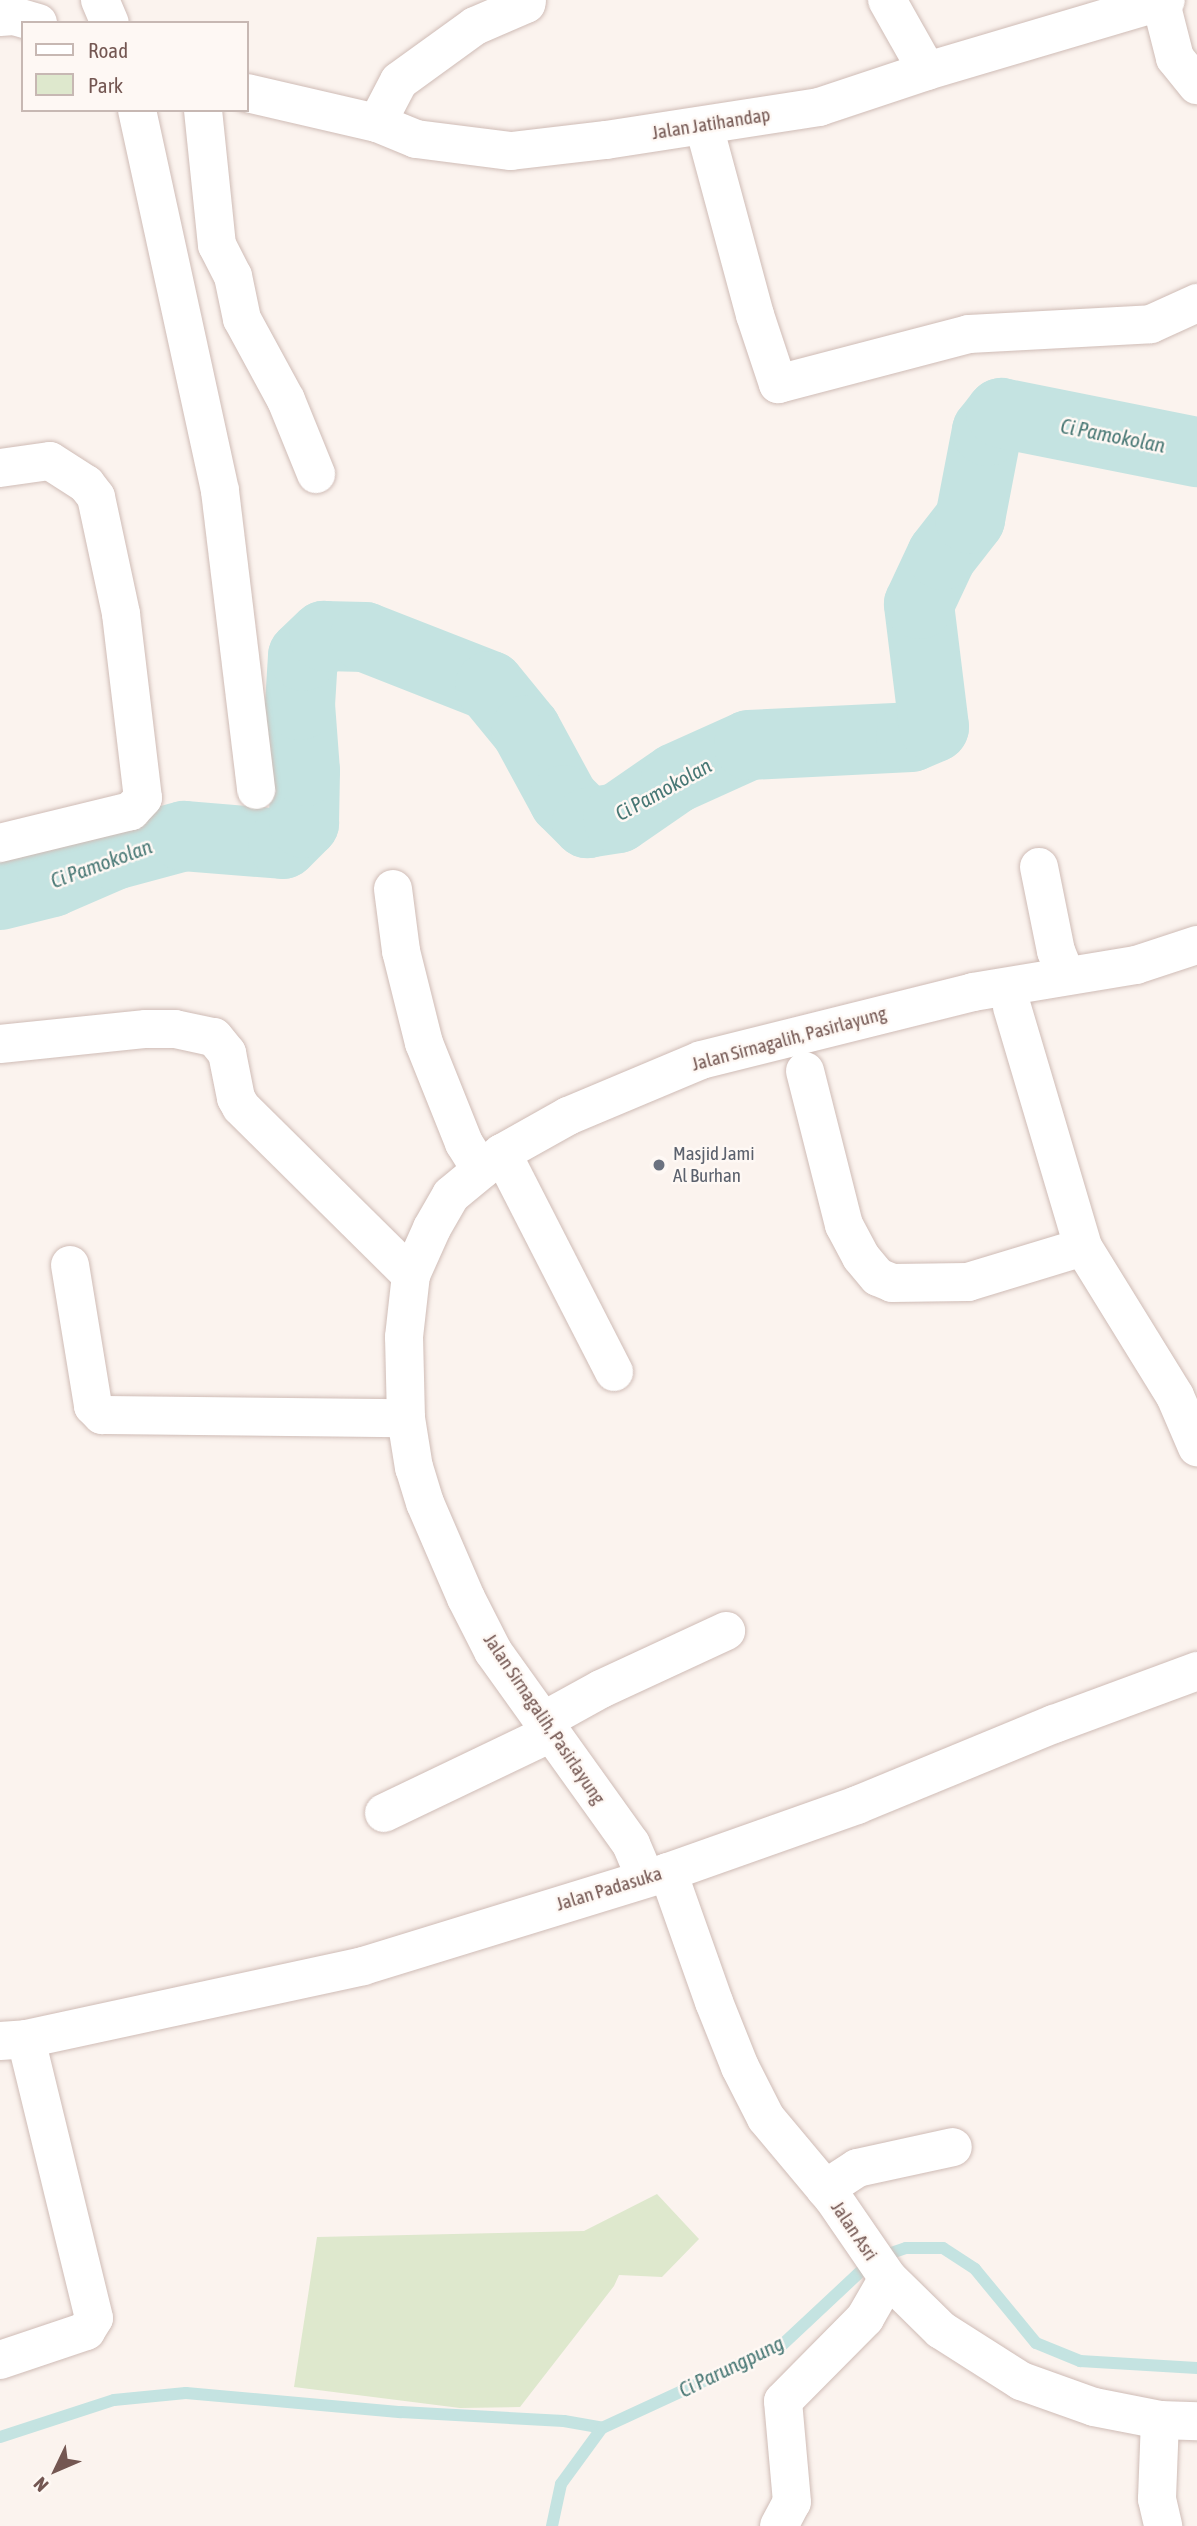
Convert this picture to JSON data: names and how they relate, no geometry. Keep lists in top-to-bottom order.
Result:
{
  "streets": {
    "street": [
      "Jalan Jatihandap",
      "Jalan Sirnagalih, Pasirlayung",
      "Jalan Padasuka",
      "Jalan Asri"
    ]
  },
  "crossings": [
    ["Jalan Sirnagalih, Pasirlayung", "Jalan Padasuka"],
    ["Jalan Sirnagalih, Pasirlayung", "Jalan Asri"],
    ["Jalan Padasuka", "Jalan Asri"]
  ],
  "water": ["Ci Pamokolan", "Ci Parungpung"],
  "places": ["Masjid Jami Al Burhan"],
  "legend": ["Road", "Park"],
  "north": "bottom left"
}
